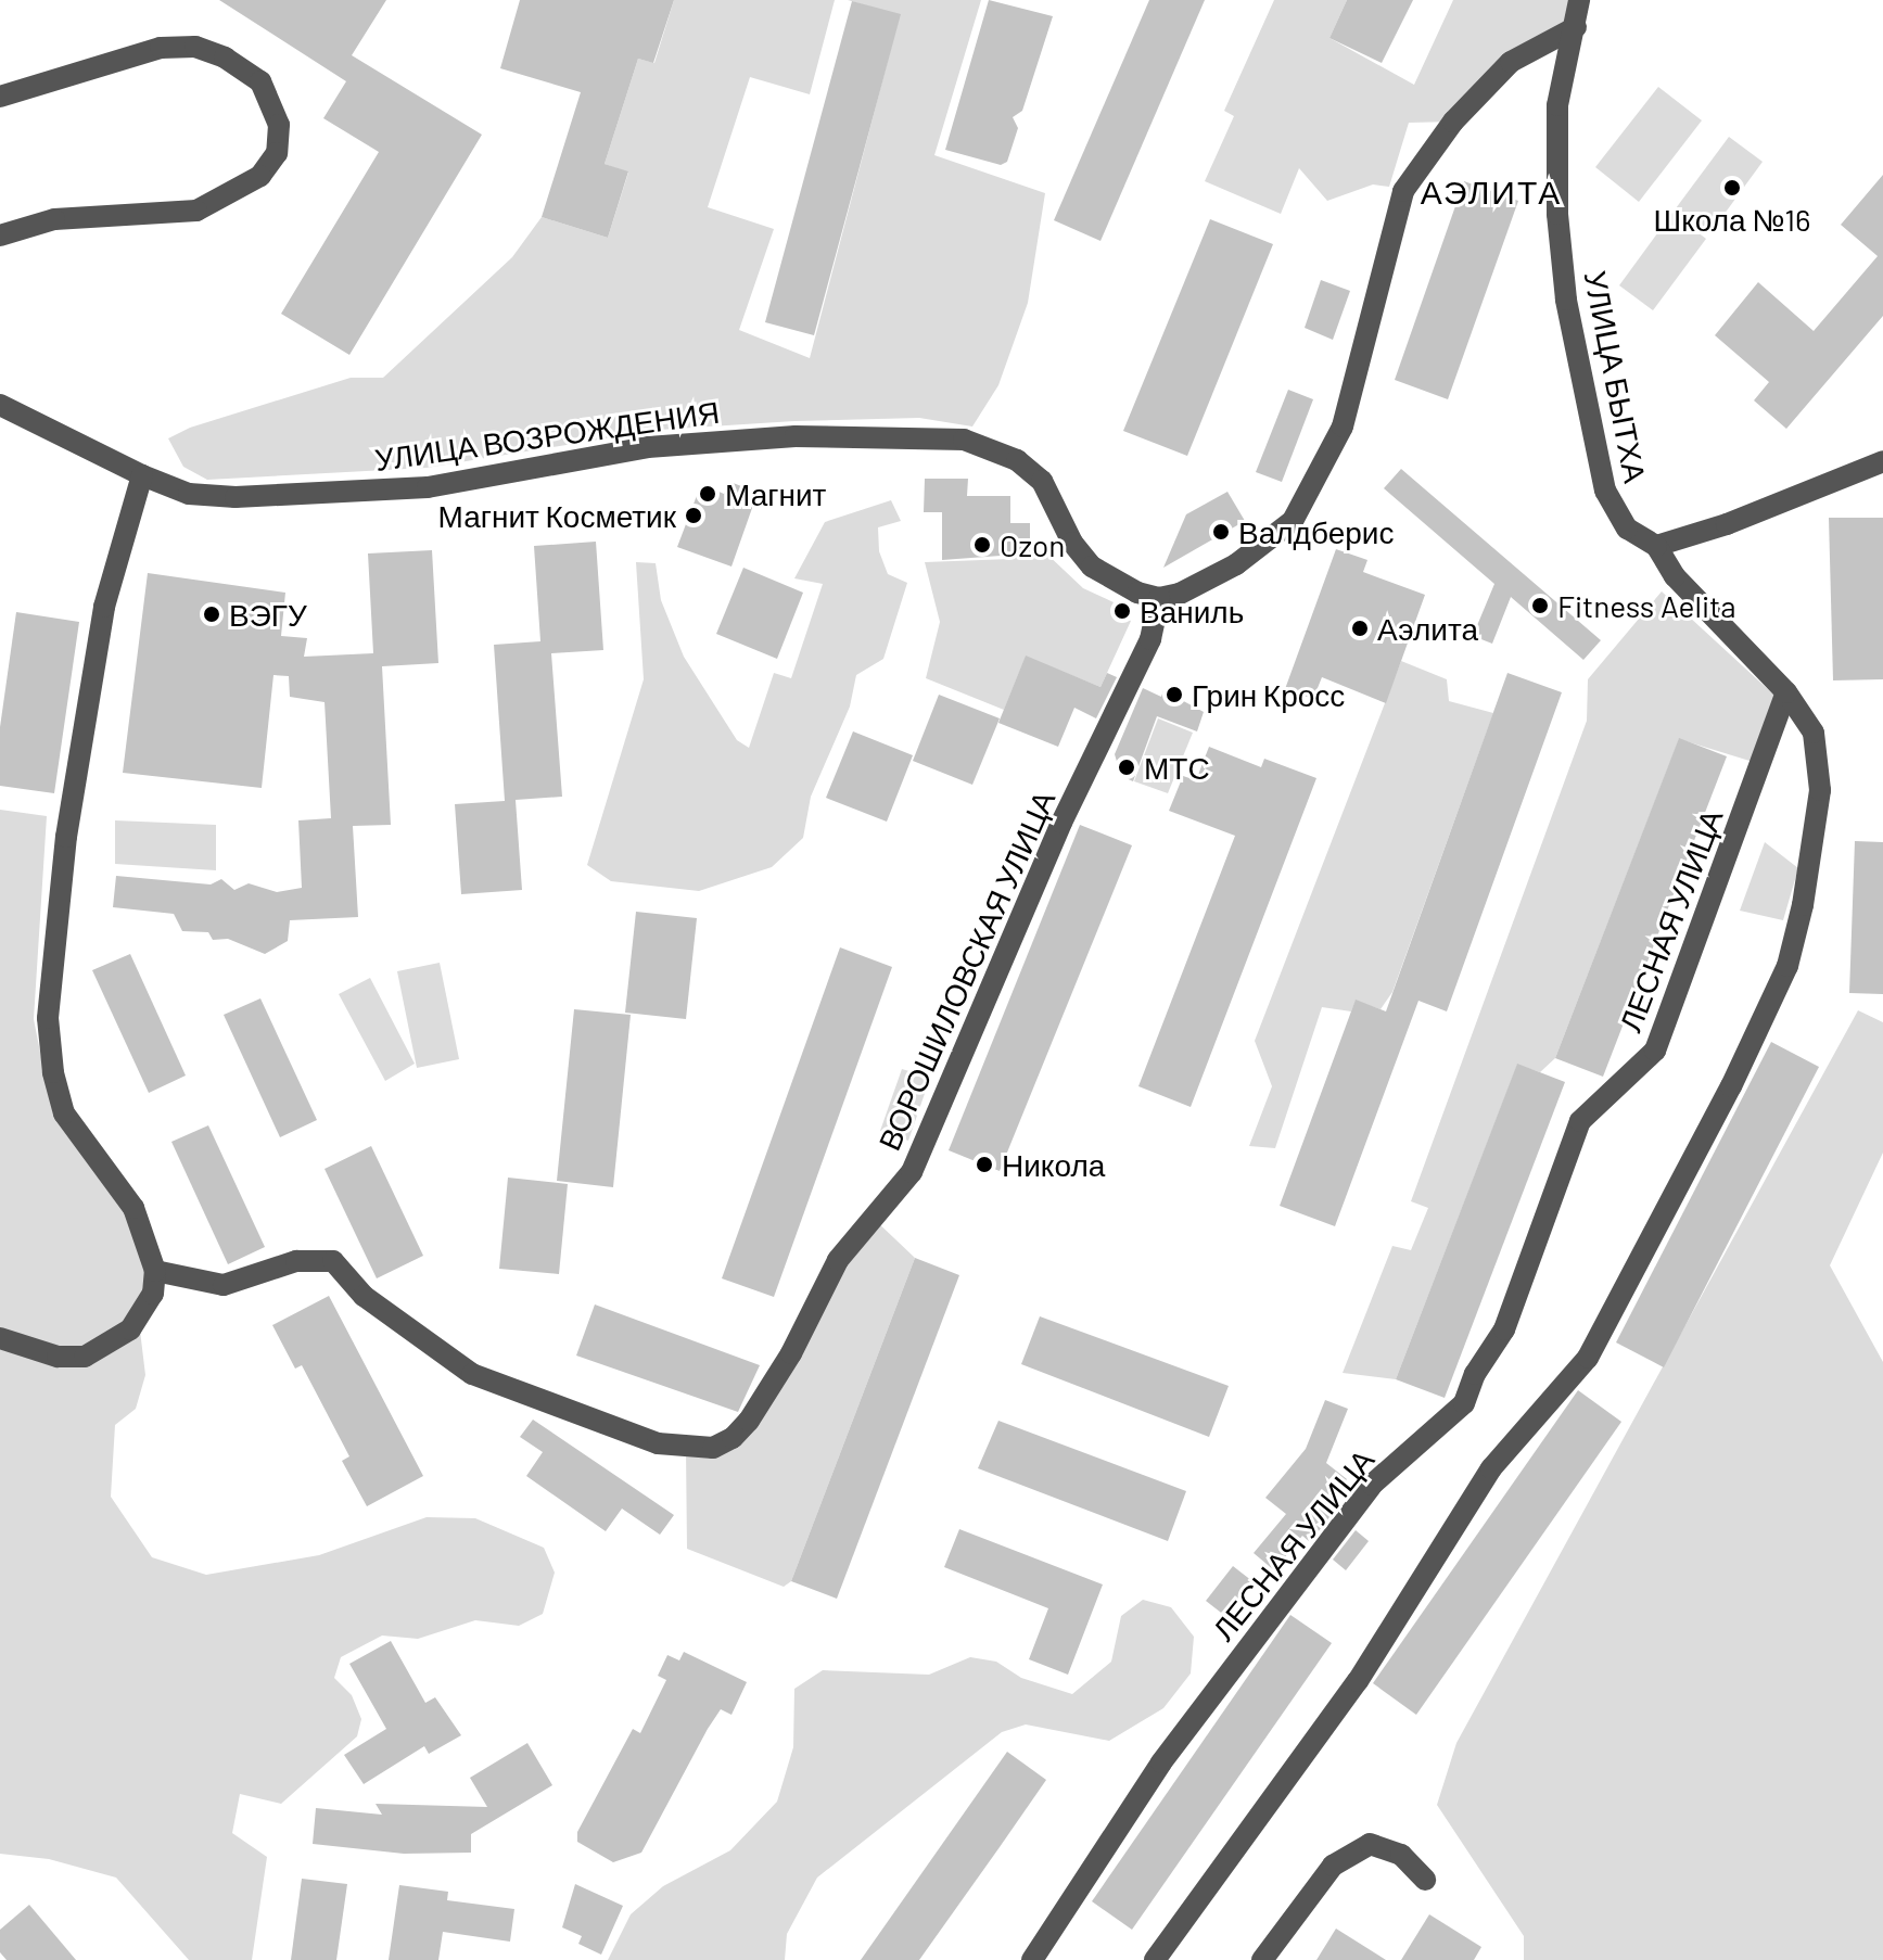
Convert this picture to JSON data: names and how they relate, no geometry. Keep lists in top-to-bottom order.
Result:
{
  "streets": {
    "street": [
      "УЛИЦА БЫТХА",
      "УЛИЦА ВОЗРОЖДЕНИЯ",
      "ЛЕСНАЯ УЛИЦА",
      "ВОРОШИЛОВСКАЯ УЛИЦА"
    ]
  },
  "crossings": [
    ["УЛИЦА БЫТХА", "ЛЕСНАЯ УЛИЦА"],
    ["УЛИЦА ВОЗРОЖДЕНИЯ", "ВОРОШИЛОВСКАЯ УЛИЦА"]
  ],
  "districts": ["АЭЛИТА"],
  "places": [
    "Школа №16",
    "Магнит",
    "Магнит Косметик",
    "Валдберис",
    "Ozon",
    "Fitness Aelita",
    "Ваниль",
    "ВЭГУ",
    "Аэлита",
    "Грин Кросс",
    "МТС",
    "Никола"
  ]
}
